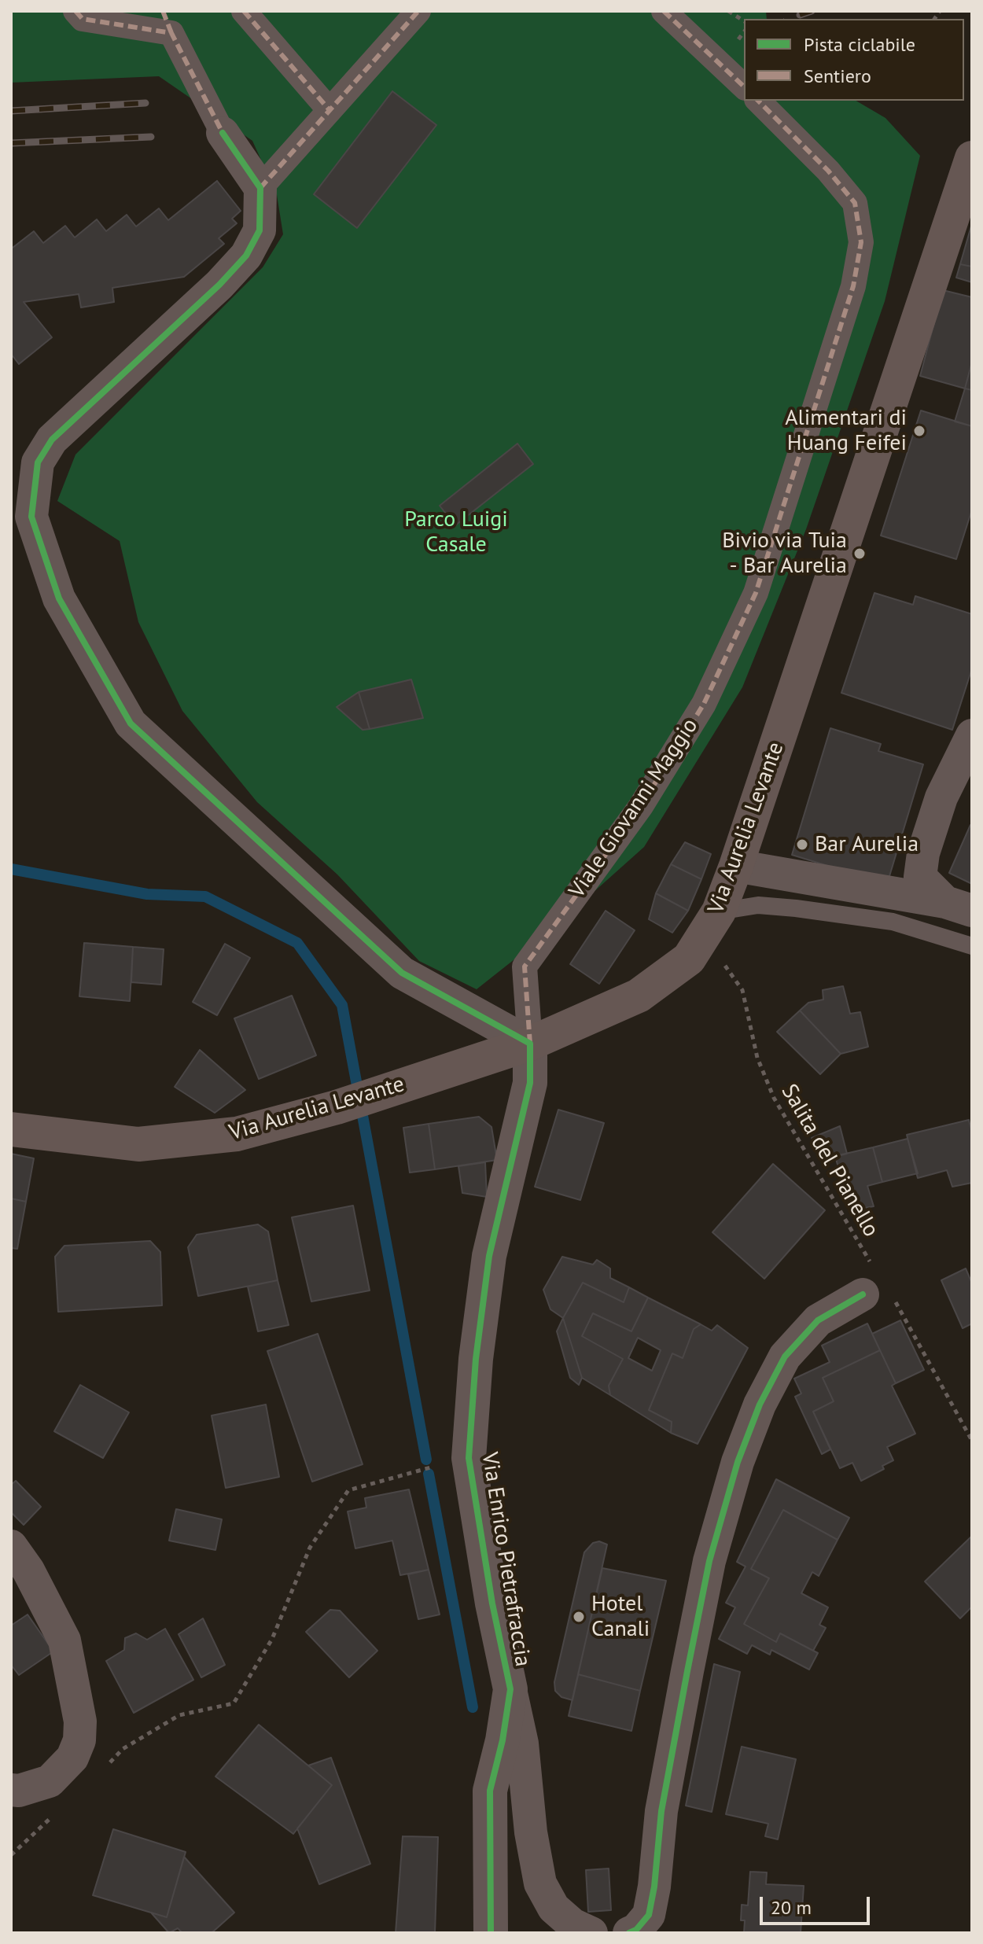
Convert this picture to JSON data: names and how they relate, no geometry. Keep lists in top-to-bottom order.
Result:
{
  "streets": {
    "main road": ["Via Aurelia Levante"],
    "street": ["Viale Giovanni Maggio", "Via Enrico Pietrafraccia"],
    "path": ["Salita del Pianello"]
  },
  "crossings": [
    ["Viale Giovanni Maggio", "Via Aurelia Levante"],
    ["Viale Giovanni Maggio", "Via Enrico Pietrafraccia"],
    ["Via Aurelia Levante", "Via Enrico Pietrafraccia"]
  ],
  "parks": ["Parco Luigi Casale"],
  "places": [
    "Alimentari di Huang Feifei",
    "Bivio via Tuia - Bar Aurelia",
    "Bar Aurelia",
    "Hotel Canali"
  ],
  "legend": ["Pista ciclabile", "Sentiero"],
  "scale_bar": "20 m"
}
